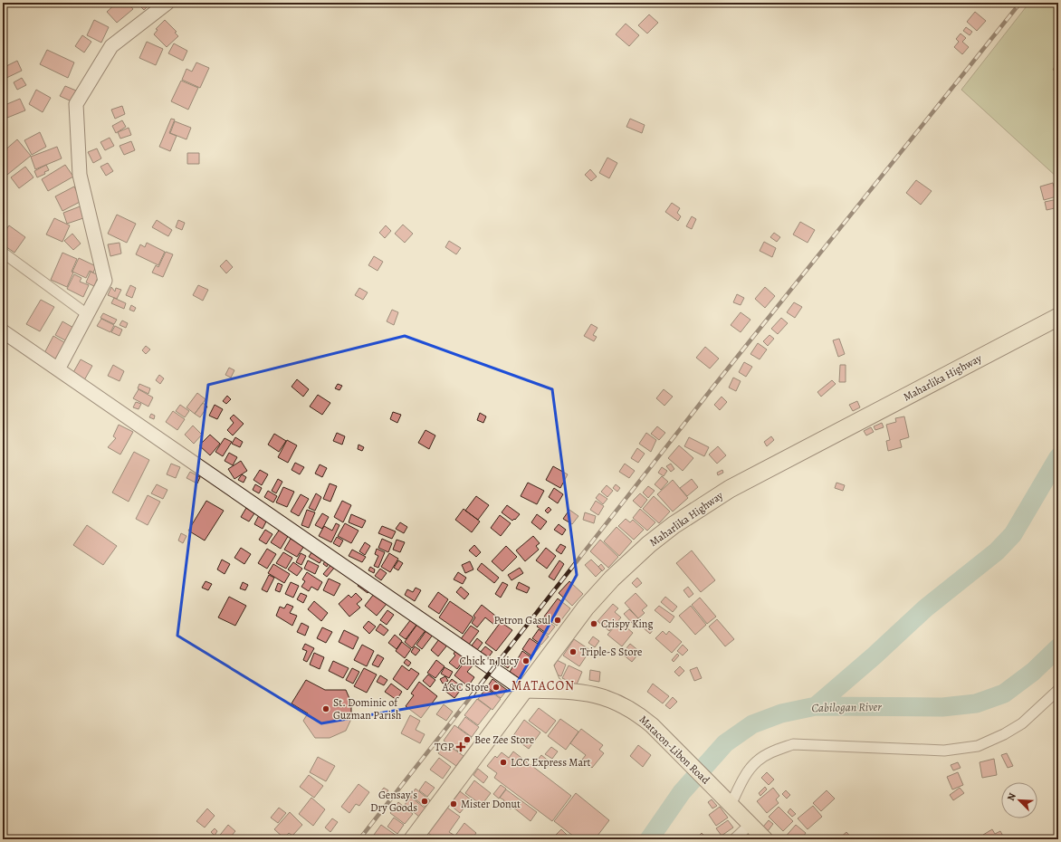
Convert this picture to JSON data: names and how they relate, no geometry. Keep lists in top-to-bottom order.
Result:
{
  "streets": {
    "highway": ["Maharlika Highway"],
    "main road": ["Matacon-Libon Road"]
  },
  "crossings": [
    ["Maharlika Highway", "Matacon-Libon Road"]
  ],
  "districts": ["MATACON"],
  "water": ["Cabilogan River"],
  "places": {
    "other": [
      "Petron Gasul",
      "Crispy King",
      "Triple-S Store",
      "Chick 'n Juicy",
      "A&C Store",
      "St. Dominic of Guzman Parish",
      "Bee Zee Store",
      "LCC Express Mart",
      "Gensay's Dry Goods",
      "Mister Donut"
    ],
    "health": ["TGP"]
  },
  "north": "top left"
}
